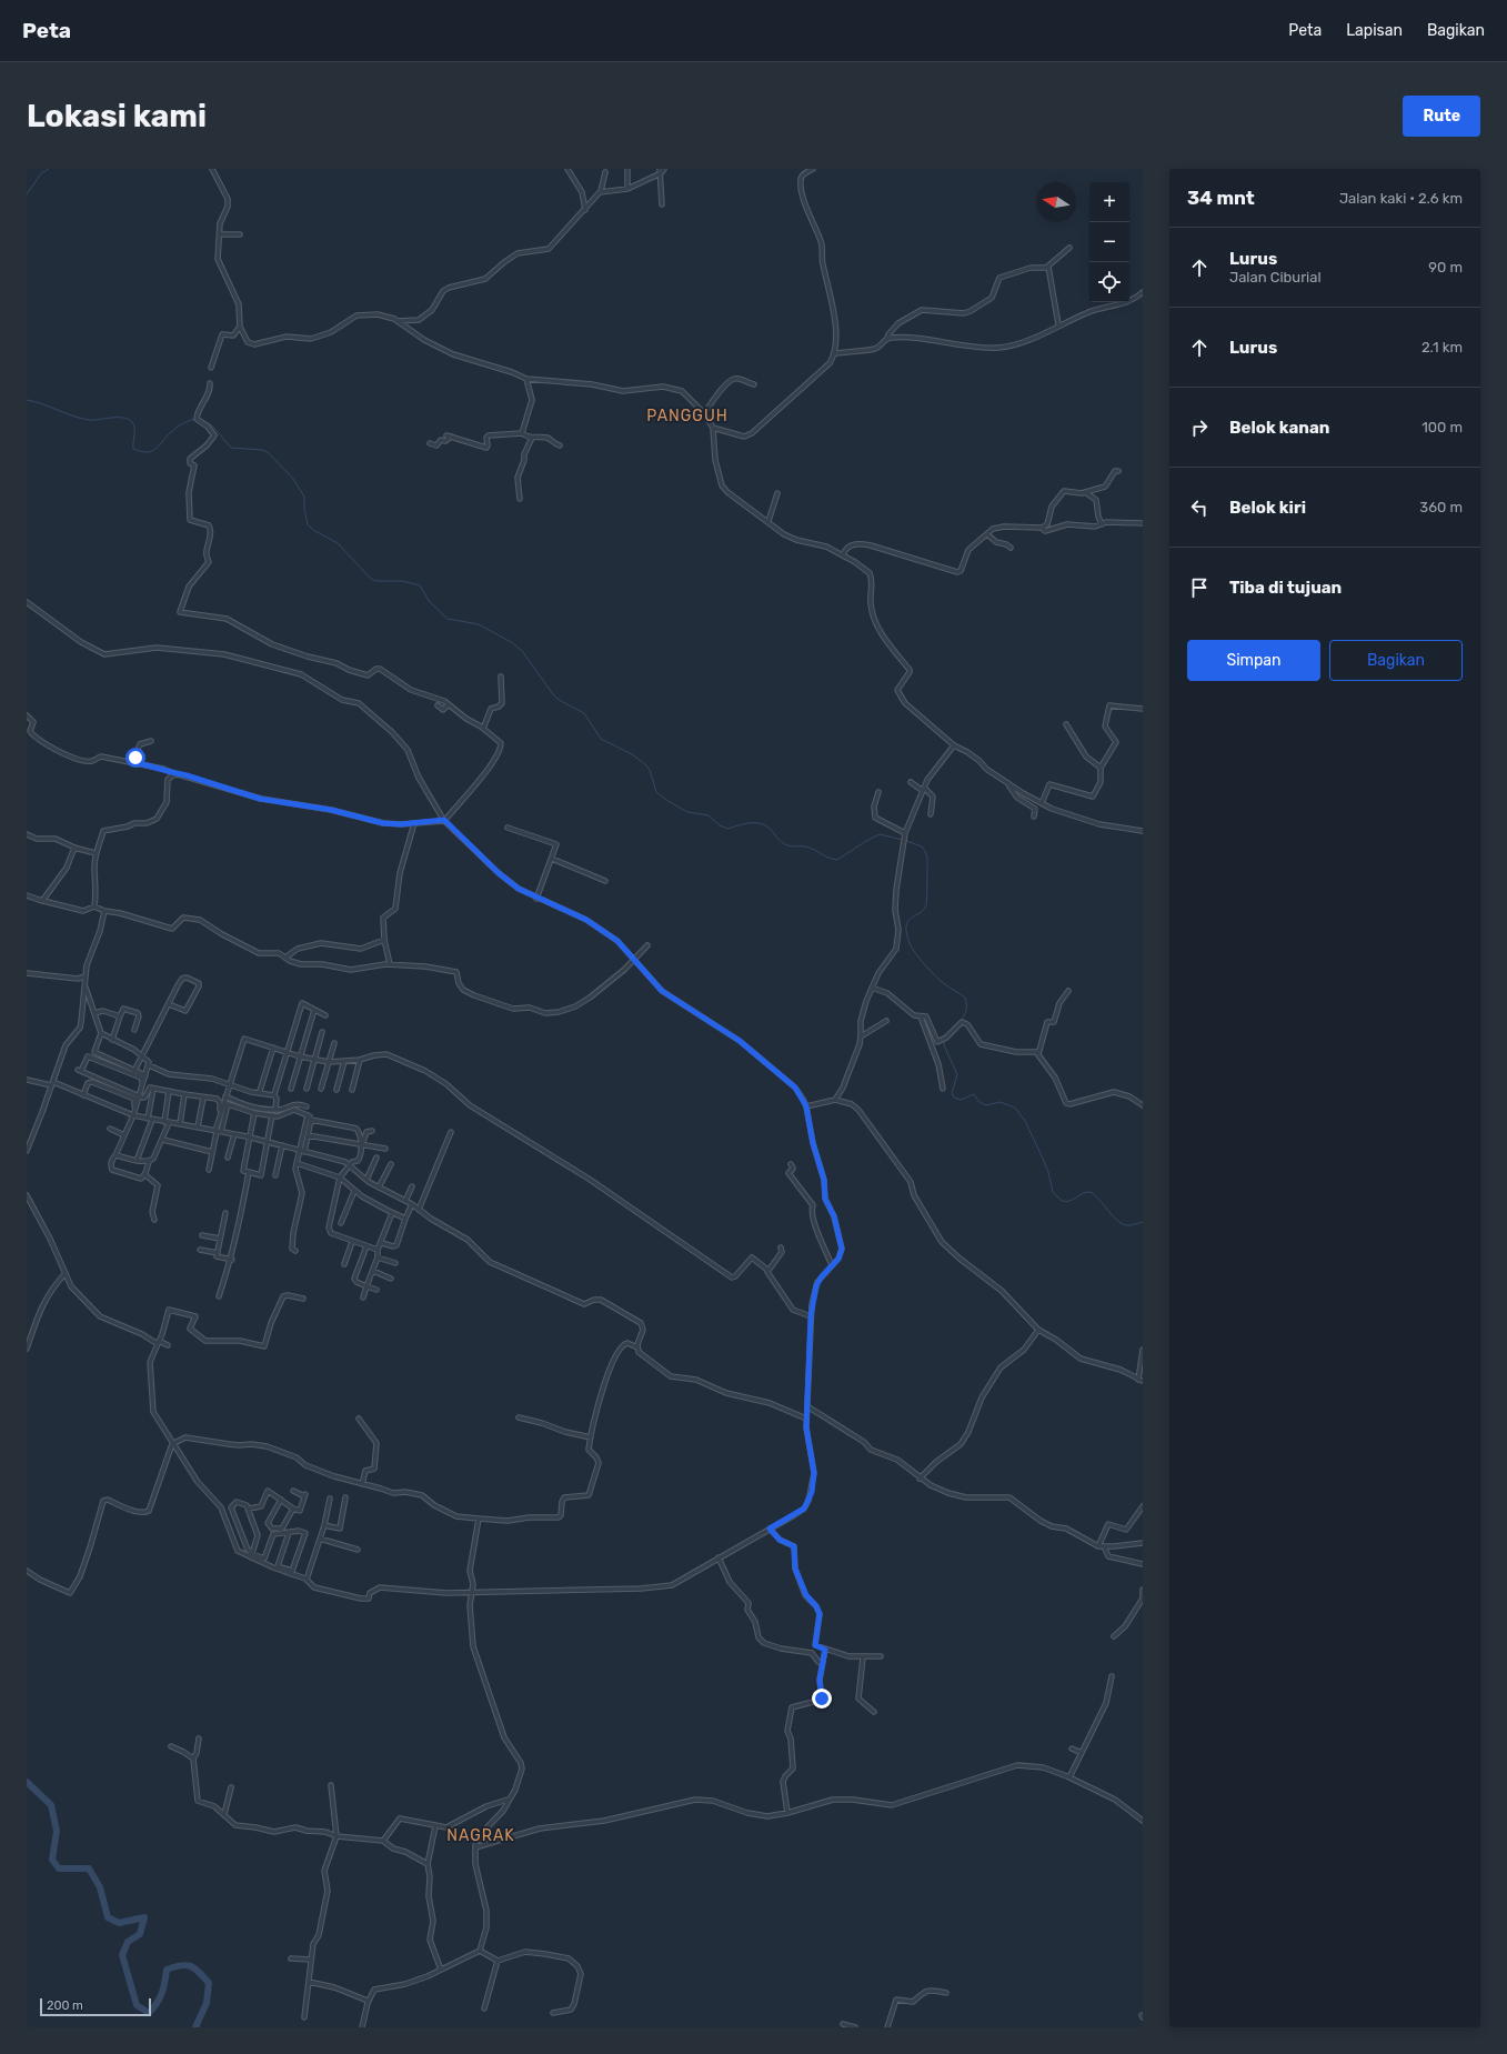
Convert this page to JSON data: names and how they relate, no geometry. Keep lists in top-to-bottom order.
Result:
{
  "districts": ["PANGGUH", "NAGRAK"],
  "scale_bar": "200 m",
  "north": "left",
  "page": {
    "header": "Peta",
    "nav": ["Peta", "Lapisan", "Bagikan"],
    "buttons": [
      "Rute",
      ["Simpan", "Bagikan"]
    ],
    "title": "Lokasi kami",
    "heading": ["34 mnt", "Jalan kaki · 2.6 km"],
    "map_buttons": ["+", "−"],
    "list": [
      ["Lurus", "Jalan Ciburial", "90 m"],
      ["Lurus", "2.1 km"],
      ["Belok kanan", "100 m"],
      ["Belok kiri", "360 m"],
      "Tiba di tujuan"
    ],
    "scale": "200 m"
  }
}
